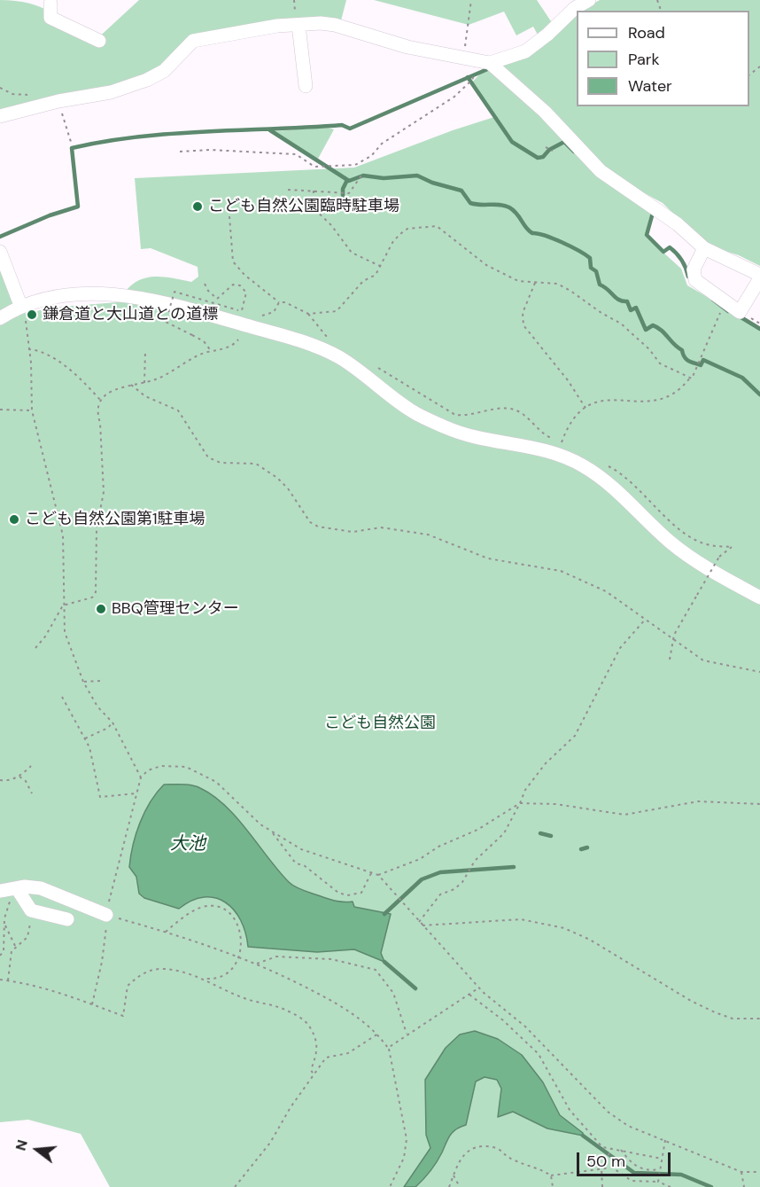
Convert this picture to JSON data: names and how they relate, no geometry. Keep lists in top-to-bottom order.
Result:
{
  "water": ["大池"],
  "parks": ["こども自然公園"],
  "places": [
    "こども自然公園臨時駐車場",
    "鎌倉道と大山道との道標",
    "こども自然公園第1駐車場",
    "BBQ管理センター"
  ],
  "legend": ["Road", "Park", "Water"],
  "scale_bar": "50 m",
  "north": "left"
}
